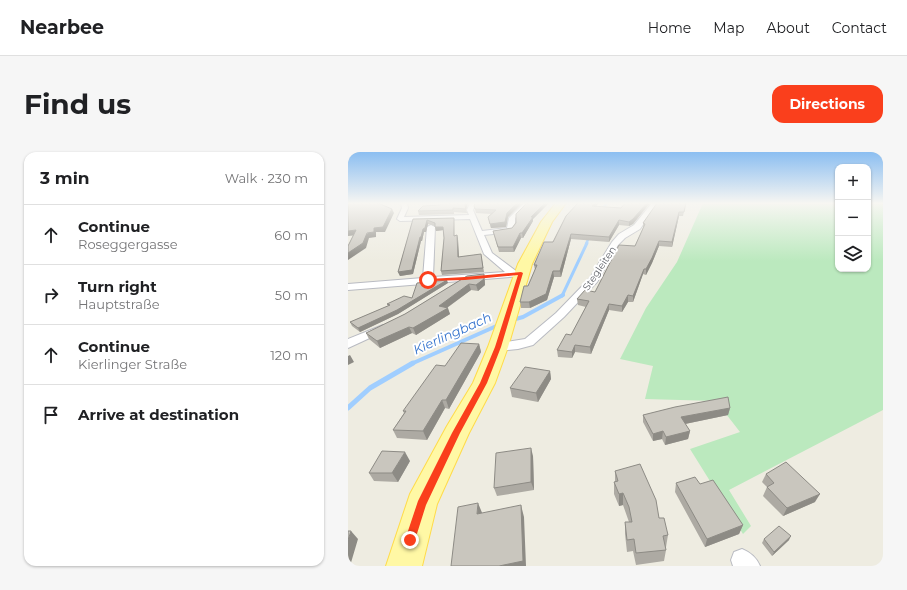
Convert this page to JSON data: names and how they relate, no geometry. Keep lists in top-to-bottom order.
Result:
{
  "streets": {
    "street": ["Stegleiten"]
  },
  "water": ["Kierlingbach"],
  "page": {
    "header": "Nearbee",
    "nav": [
      "Home",
      "Map",
      "About",
      "Contact"
    ],
    "buttons": "Directions",
    "title": "Find us",
    "heading": ["3 min", "Walk · 230 m"],
    "map_buttons": ["+", "−"],
    "list": [
      ["Continue", "Roseggergasse", "60 m"],
      ["Turn right", "Hauptstraße", "50 m"],
      ["Continue", "Kierlinger Straße", "120 m"],
      "Arrive at destination"
    ]
  }
}
